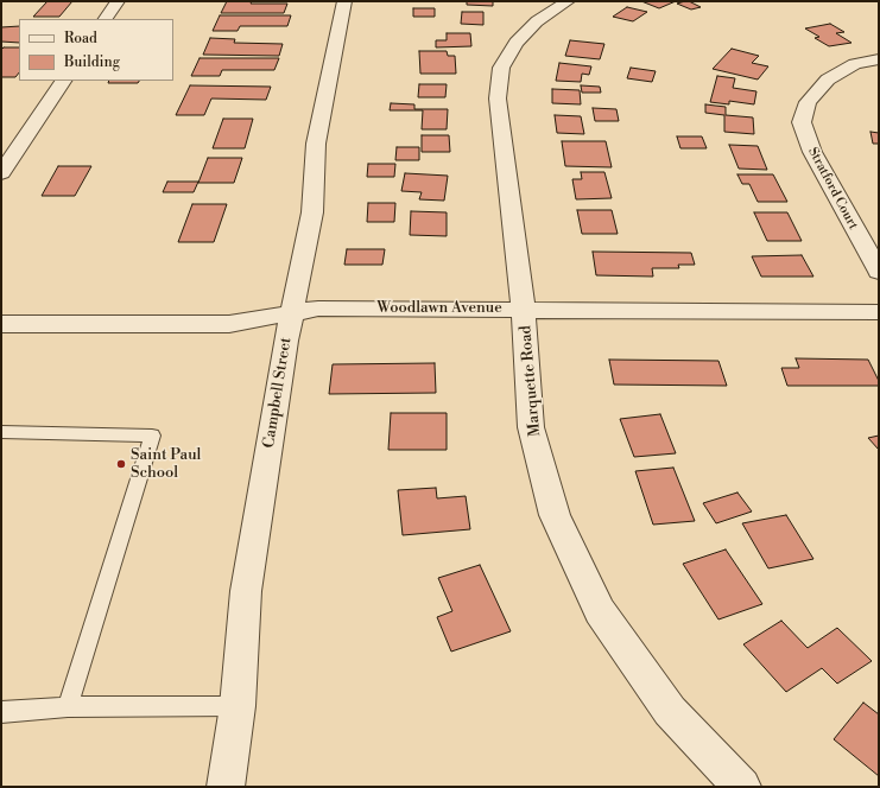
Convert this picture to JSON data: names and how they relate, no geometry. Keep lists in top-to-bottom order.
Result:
{
  "streets": {
    "street": [
      "Stratford Court",
      "Woodlawn Avenue",
      "Marquette Road",
      "Campbell Street"
    ]
  },
  "crossings": [
    ["Woodlawn Avenue", "Marquette Road"],
    ["Woodlawn Avenue", "Campbell Street"]
  ],
  "places": ["Saint Paul School"],
  "legend": ["Road", "Building"]
}
